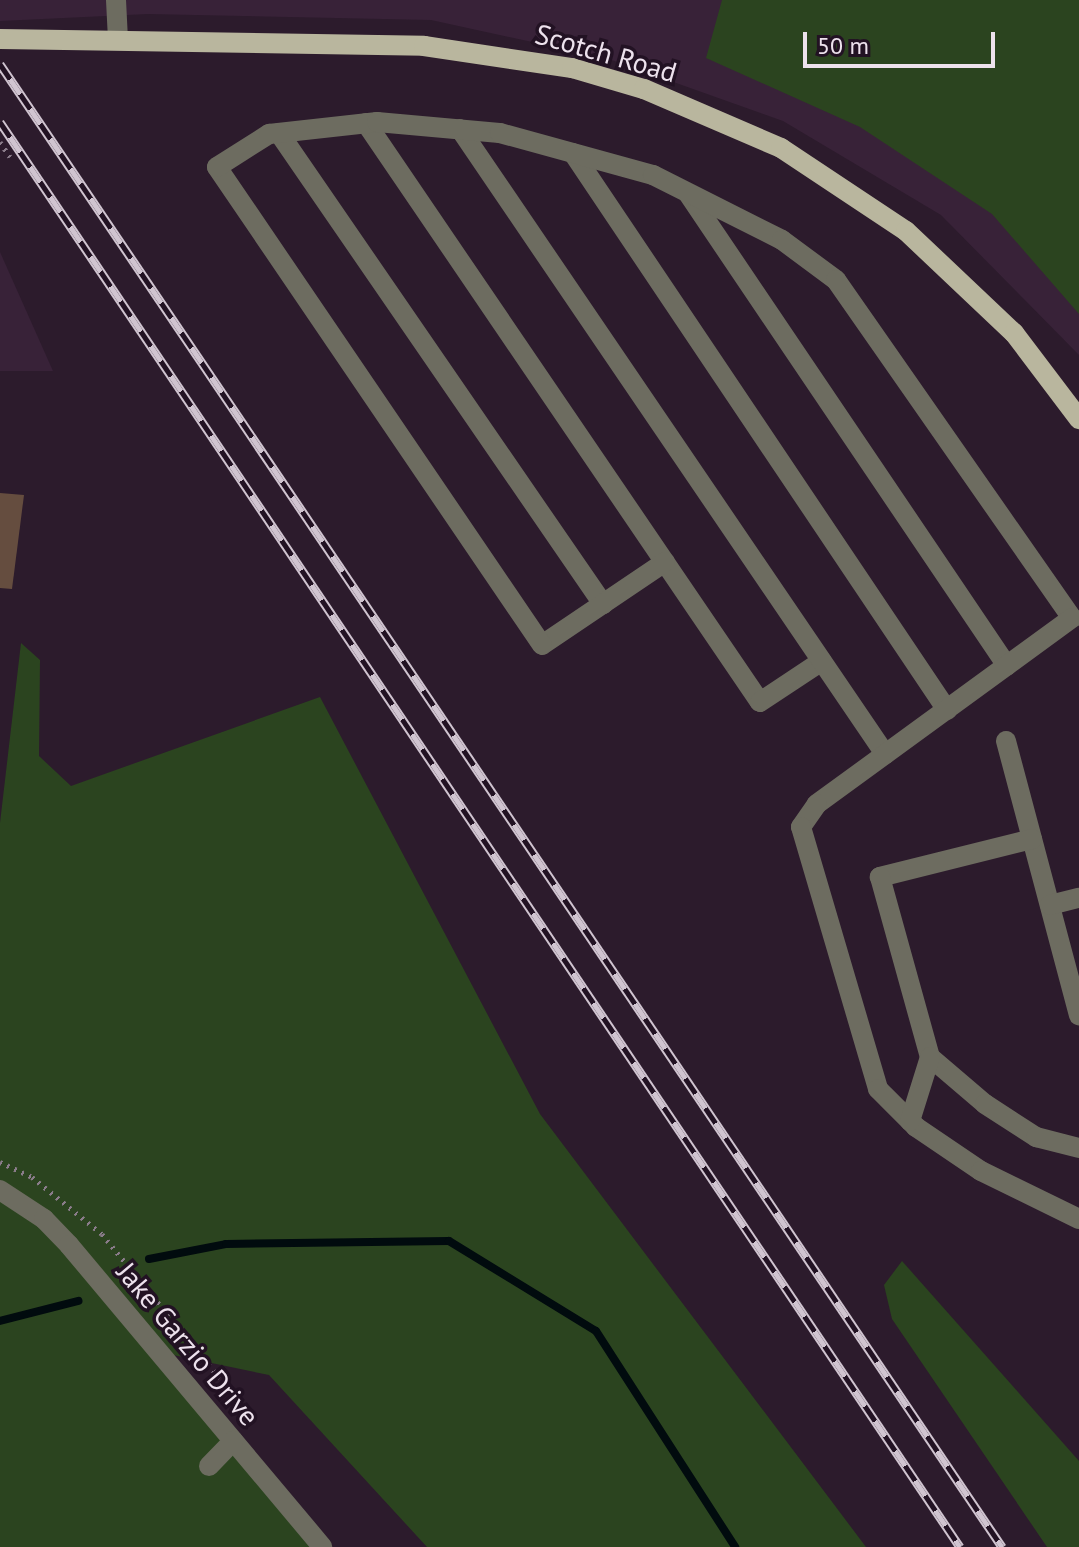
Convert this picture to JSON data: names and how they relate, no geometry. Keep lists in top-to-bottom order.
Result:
{
  "streets": {
    "main road": ["Scotch Road"],
    "lane": ["Jake Garzio Drive"]
  },
  "scale_bar": "50 m"
}
